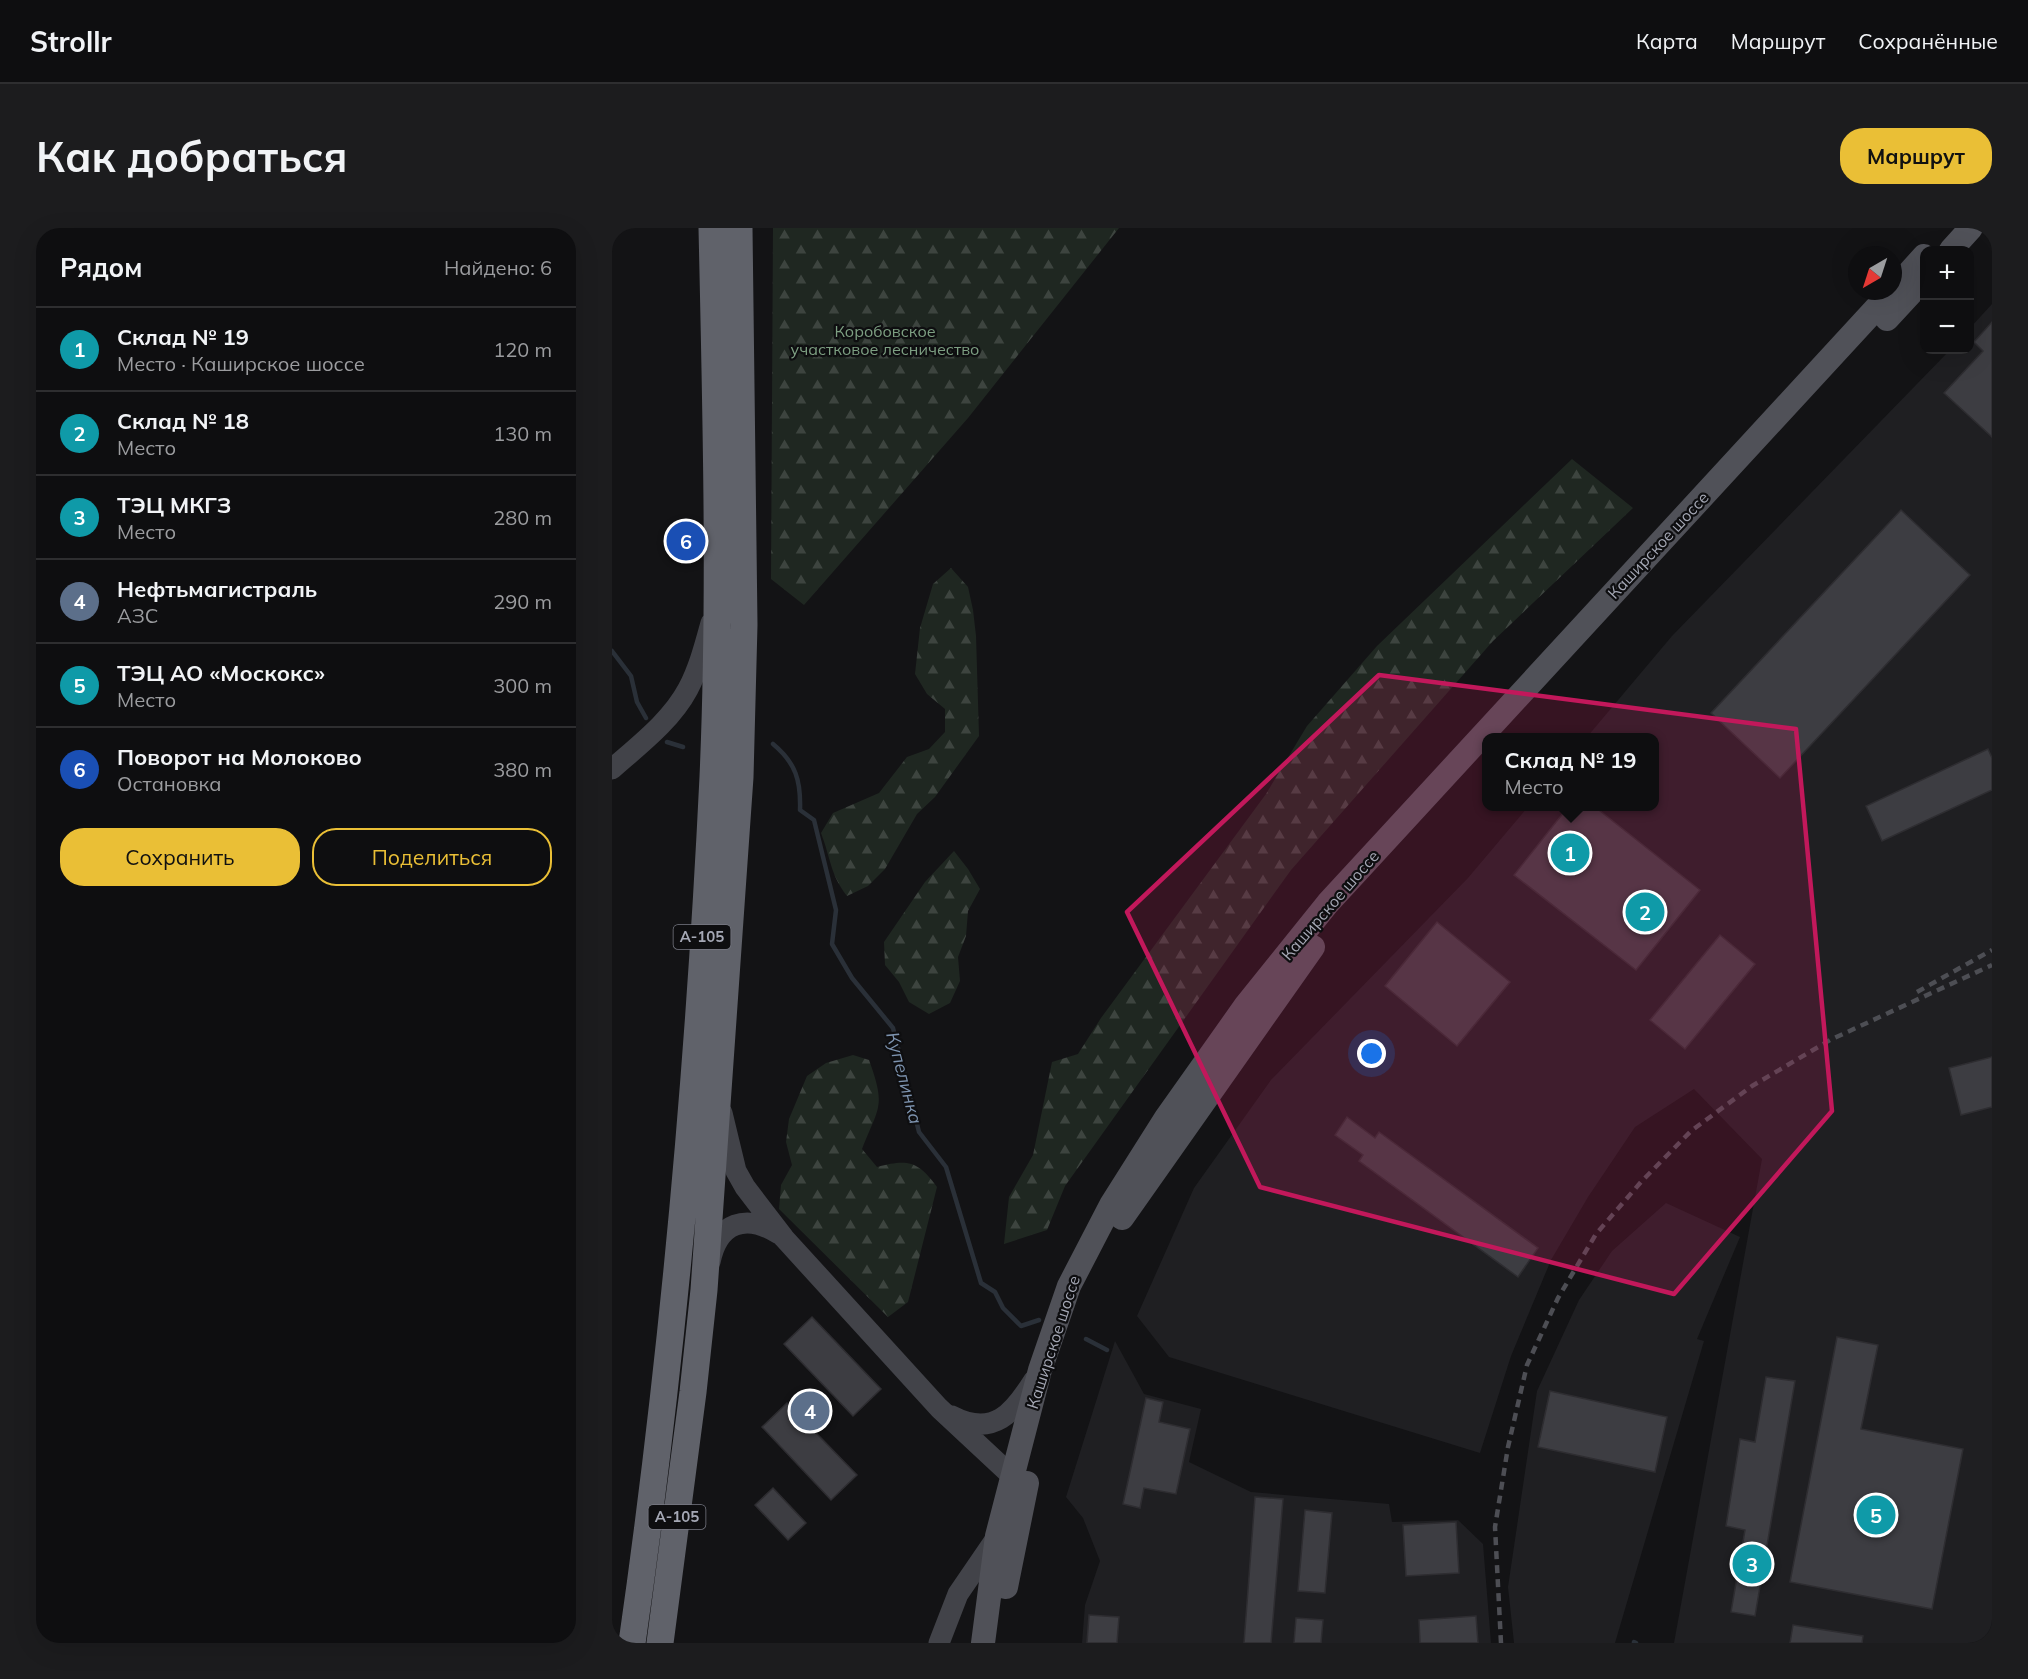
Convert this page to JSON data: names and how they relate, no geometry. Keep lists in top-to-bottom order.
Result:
{
  "streets": {
    "highway": ["А-105"],
    "main road": ["Каширское шоссе"]
  },
  "water": ["Купелинка"],
  "parks": ["Коробовское участковое лесничество"],
  "north": "bottom left",
  "page": {
    "header": "Strollr",
    "nav": ["Карта", "Маршрут", "Сохранённые"],
    "buttons": [
      "Маршрут",
      ["Сохранить", "Поделиться"]
    ],
    "title": "Как добраться",
    "heading": ["Рядом", "Найдено: 6"],
    "map_buttons": ["+", "−"],
    "list": [
      {
        "mark": "1",
        "name": "Склад № 19",
        "note": "Место · Каширское шоссе",
        "value": "120 m"
      },
      {
        "mark": "2",
        "name": "Склад № 18",
        "note": "Место",
        "value": "130 m"
      },
      {
        "mark": "3",
        "name": "ТЭЦ МКГЗ",
        "note": "Место",
        "value": "280 m"
      },
      {
        "mark": "4",
        "name": "Нефтьмагистраль",
        "note": "АЗС",
        "value": "290 m"
      },
      {
        "mark": "5",
        "name": "ТЭЦ АО «Москокс»",
        "note": "Место",
        "value": "300 m"
      },
      {
        "mark": "6",
        "name": "Поворот на Молоково",
        "note": "Остановка",
        "value": "380 m"
      }
    ],
    "pins": [
      "6",
      "1",
      "2",
      "4",
      "5",
      "3"
    ],
    "popup": ["Склад № 19", "Место"]
  }
}
